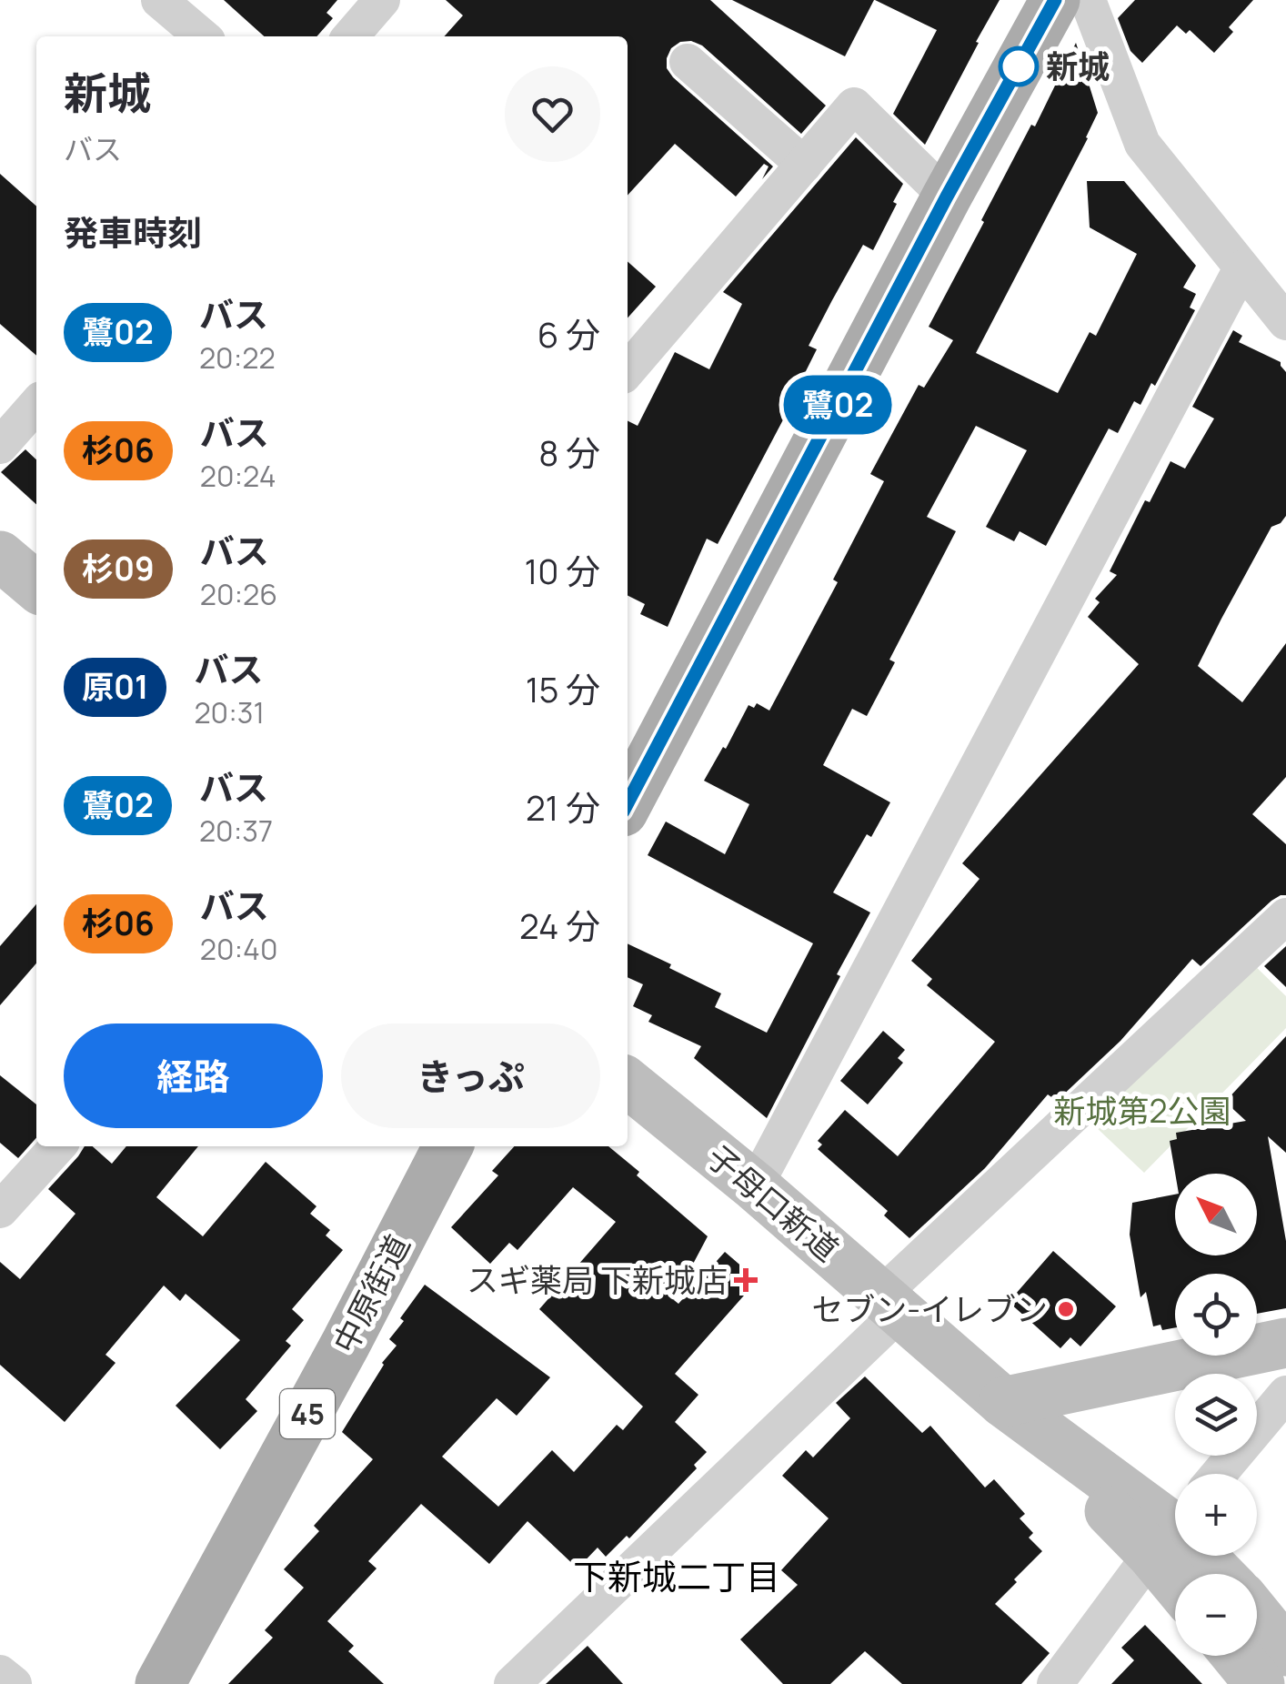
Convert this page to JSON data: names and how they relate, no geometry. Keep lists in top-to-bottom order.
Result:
{
  "streets": {
    "main road": ["中原街道", "45"],
    "street": ["子母口新道"]
  },
  "districts": ["下新城二丁目"],
  "parks": ["新城第2公園"],
  "places": {
    "other": ["新城", "セブン-イレブン"],
    "health": ["スギ薬局 下新城店"]
  },
  "lines": ["bus line 鷺02"],
  "north": "top left",
  "page": {
    "on_map": "鷺02",
    "heading": [
      ["新城", "バス"],
      "発車時刻"
    ],
    "list": [
      {
        "mark": "鷺02",
        "name": "バス",
        "note": "20:22",
        "value": "6 分"
      },
      {
        "mark": "杉06",
        "name": "バス",
        "note": "20:24",
        "value": "8 分"
      },
      {
        "mark": "杉09",
        "name": "バス",
        "note": "20:26",
        "value": "10 分"
      },
      {
        "mark": "原01",
        "name": "バス",
        "note": "20:31",
        "value": "15 分"
      },
      {
        "mark": "鷺02",
        "name": "バス",
        "note": "20:37",
        "value": "21 分"
      },
      {
        "mark": "杉06",
        "name": "バス",
        "note": "20:40",
        "value": "24 分"
      }
    ],
    "buttons": ["経路", "きっぷ"],
    "map_buttons": ["+", "−"]
  }
}
